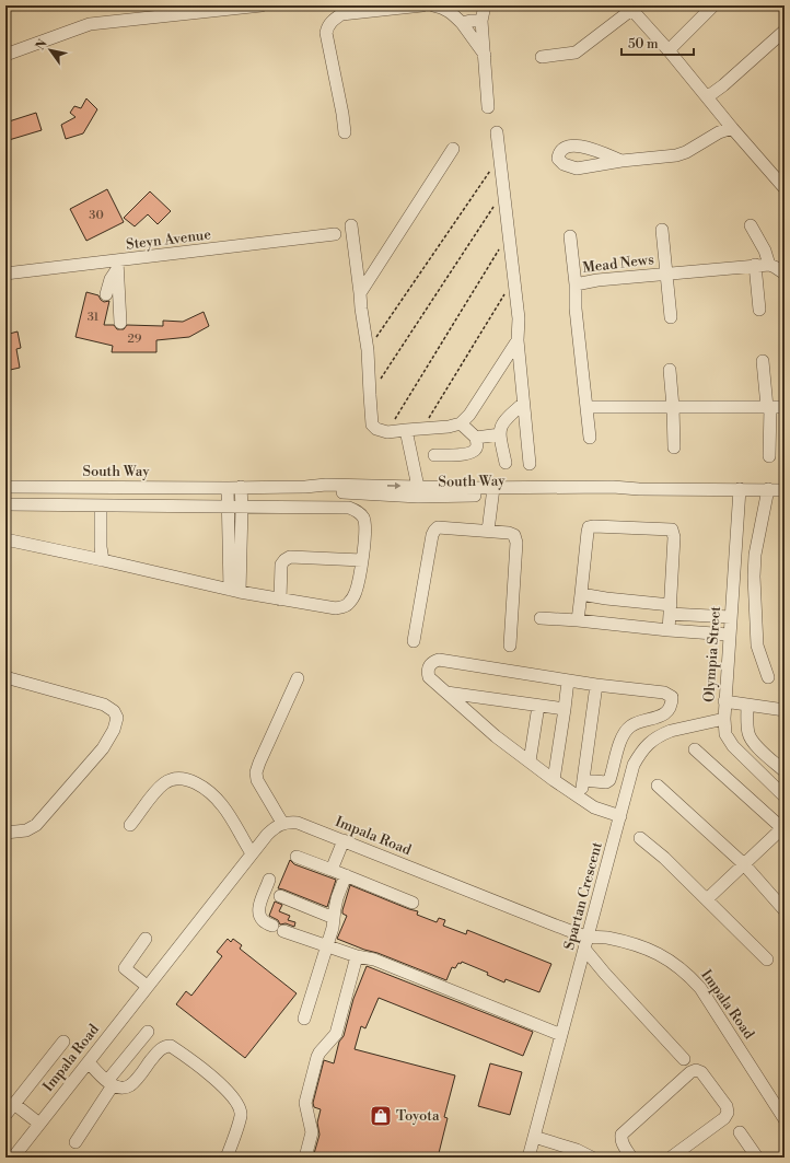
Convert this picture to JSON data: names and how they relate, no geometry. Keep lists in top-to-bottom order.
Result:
{
  "streets": {
    "street": [
      "Steyn Avenue",
      "Mead News",
      "South Way",
      "Olympia Street",
      "Impala Road",
      "Spartan Crescent"
    ]
  },
  "crossings": [
    ["South Way", "Olympia Street"],
    ["Olympia Street", "Spartan Crescent"],
    ["Impala Road", "Spartan Crescent"]
  ],
  "places": {
    "shop": ["Toyota"]
  },
  "house_numbers": ["30", "31", "29"],
  "scale_bar": "50 m",
  "north": "top left"
}
